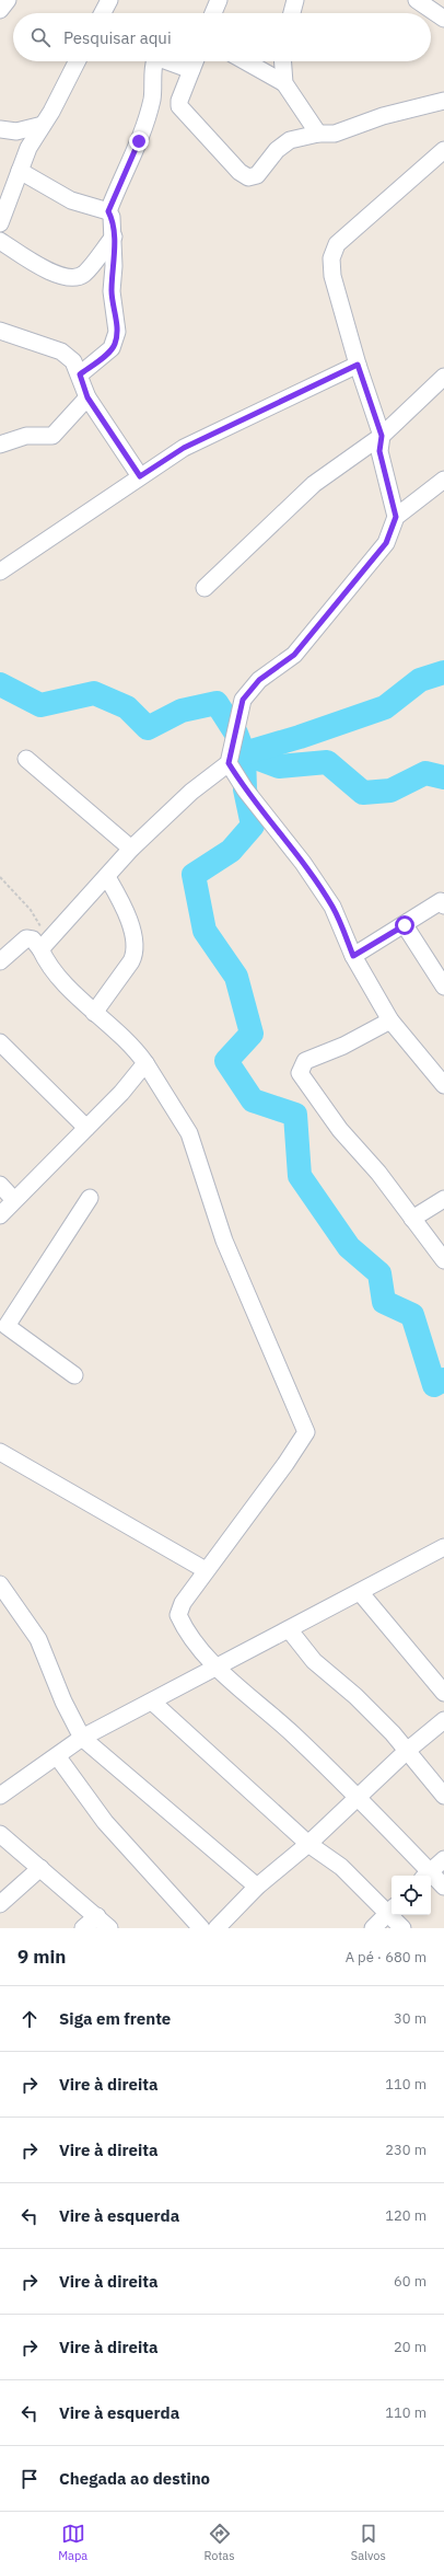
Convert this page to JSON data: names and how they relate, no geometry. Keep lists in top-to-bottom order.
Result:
{
  "page": {
    "search": "Pesquisar aqui",
    "heading": ["9 min", "A pé · 680 m"],
    "list": [
      ["Siga em frente", "30 m"],
      ["Vire à direita", "110 m"],
      ["Vire à direita", "230 m"],
      ["Vire à esquerda", "120 m"],
      ["Vire à direita", "60 m"],
      ["Vire à direita", "20 m"],
      ["Vire à esquerda", "110 m"],
      "Chegada ao destino"
    ],
    "nav": ["Mapa", "Rotas", "Salvos"]
  }
}
